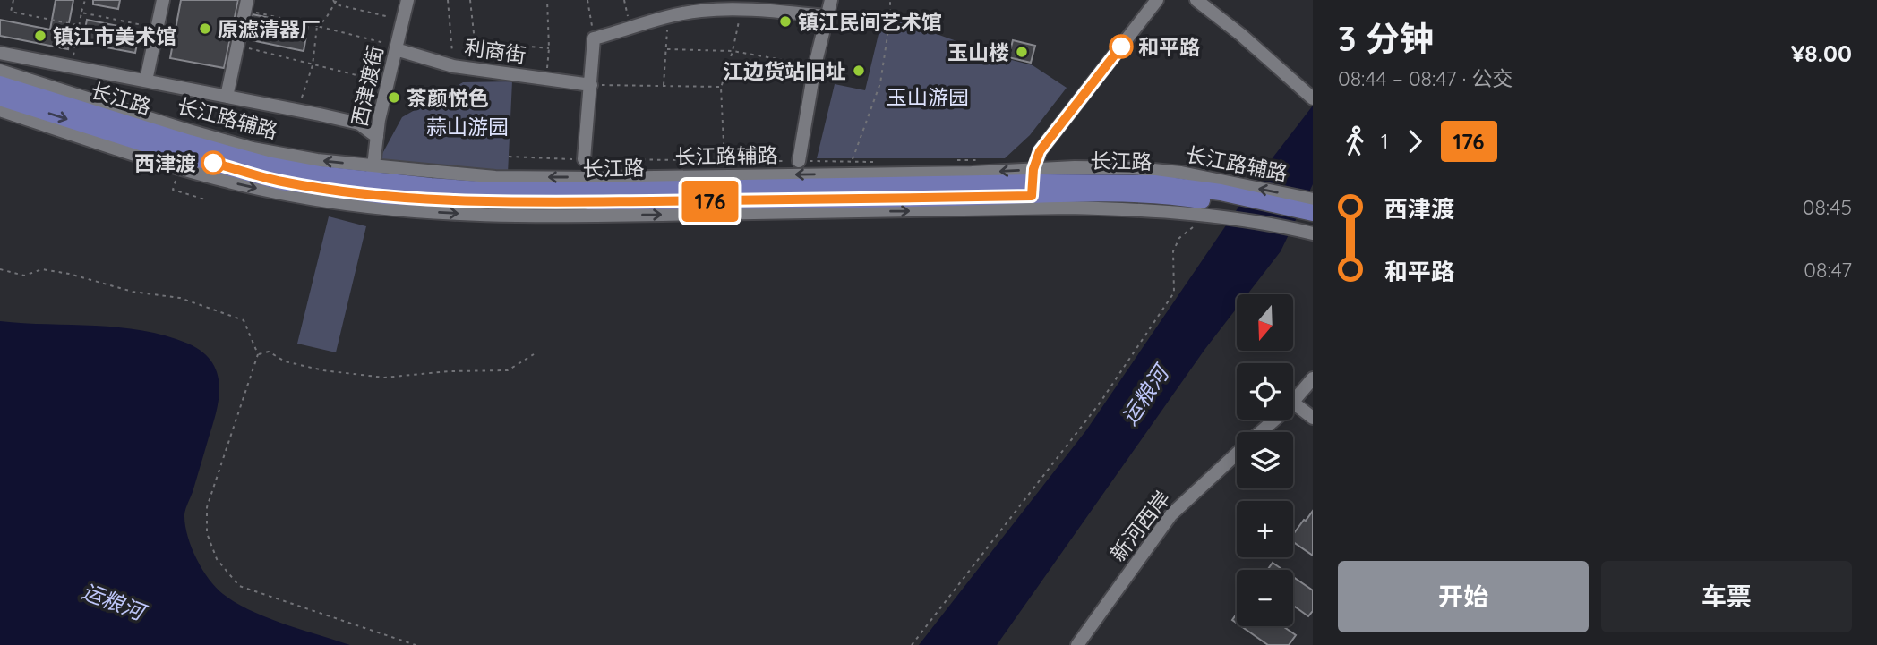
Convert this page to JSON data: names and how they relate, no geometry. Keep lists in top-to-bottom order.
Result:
{
  "streets": {
    "main road": ["长江路"],
    "street": [
      "利商街",
      "西津渡街",
      "长江路辅路",
      "新河西岸"
    ]
  },
  "crossings": [
    ["利商街", "西津渡街"],
    ["西津渡街", "长江路"],
    ["西津渡街", "长江路辅路"],
    ["长江路", "长江路辅路"]
  ],
  "water": ["运粮河"],
  "parks": ["玉山游园", "蒜山游园"],
  "places": [
    "镇江民间艺术馆",
    "原滤清器厂",
    "镇江市美术馆",
    "和平路",
    "玉山楼",
    "江边货站旧址",
    "茶颜悦色",
    "西津渡"
  ],
  "lines": ["bus line 176"],
  "north": "bottom",
  "page": {
    "on_map": "176",
    "heading": ["3 分钟", "08:44 – 08:47 · 公交", "¥8.00"],
    "legs": ["1", "176"],
    "list": [
      {
        "name": "西津渡",
        "value": "08:45"
      },
      {
        "name": "和平路",
        "value": "08:47"
      }
    ],
    "map_buttons": ["+", "−"],
    "buttons": ["开始", "车票"]
  }
}
